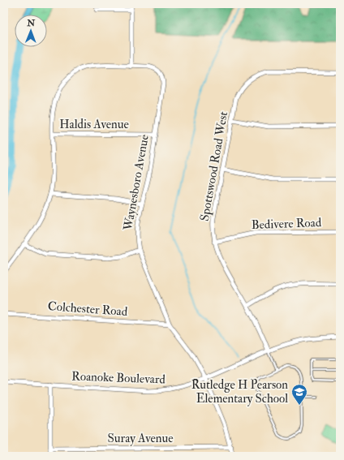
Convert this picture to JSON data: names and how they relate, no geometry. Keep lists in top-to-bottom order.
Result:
{
  "streets": {
    "street": [
      "Haldis Avenue",
      "Spottswood Road West",
      "Waynesboro Avenue",
      "Bedivere Road",
      "Colchester Road",
      "Roanoke Boulevard",
      "Suray Avenue"
    ]
  },
  "crossings": [
    ["Haldis Avenue", "Waynesboro Avenue"],
    ["Spottswood Road West", "Bedivere Road"],
    ["Spottswood Road West", "Roanoke Boulevard"],
    ["Waynesboro Avenue", "Colchester Road"],
    ["Waynesboro Avenue", "Roanoke Boulevard"],
    ["Waynesboro Avenue", "Suray Avenue"]
  ],
  "places": {
    "school or university": ["Rutledge H Pearson Elementary School"]
  },
  "north": "top"
}
